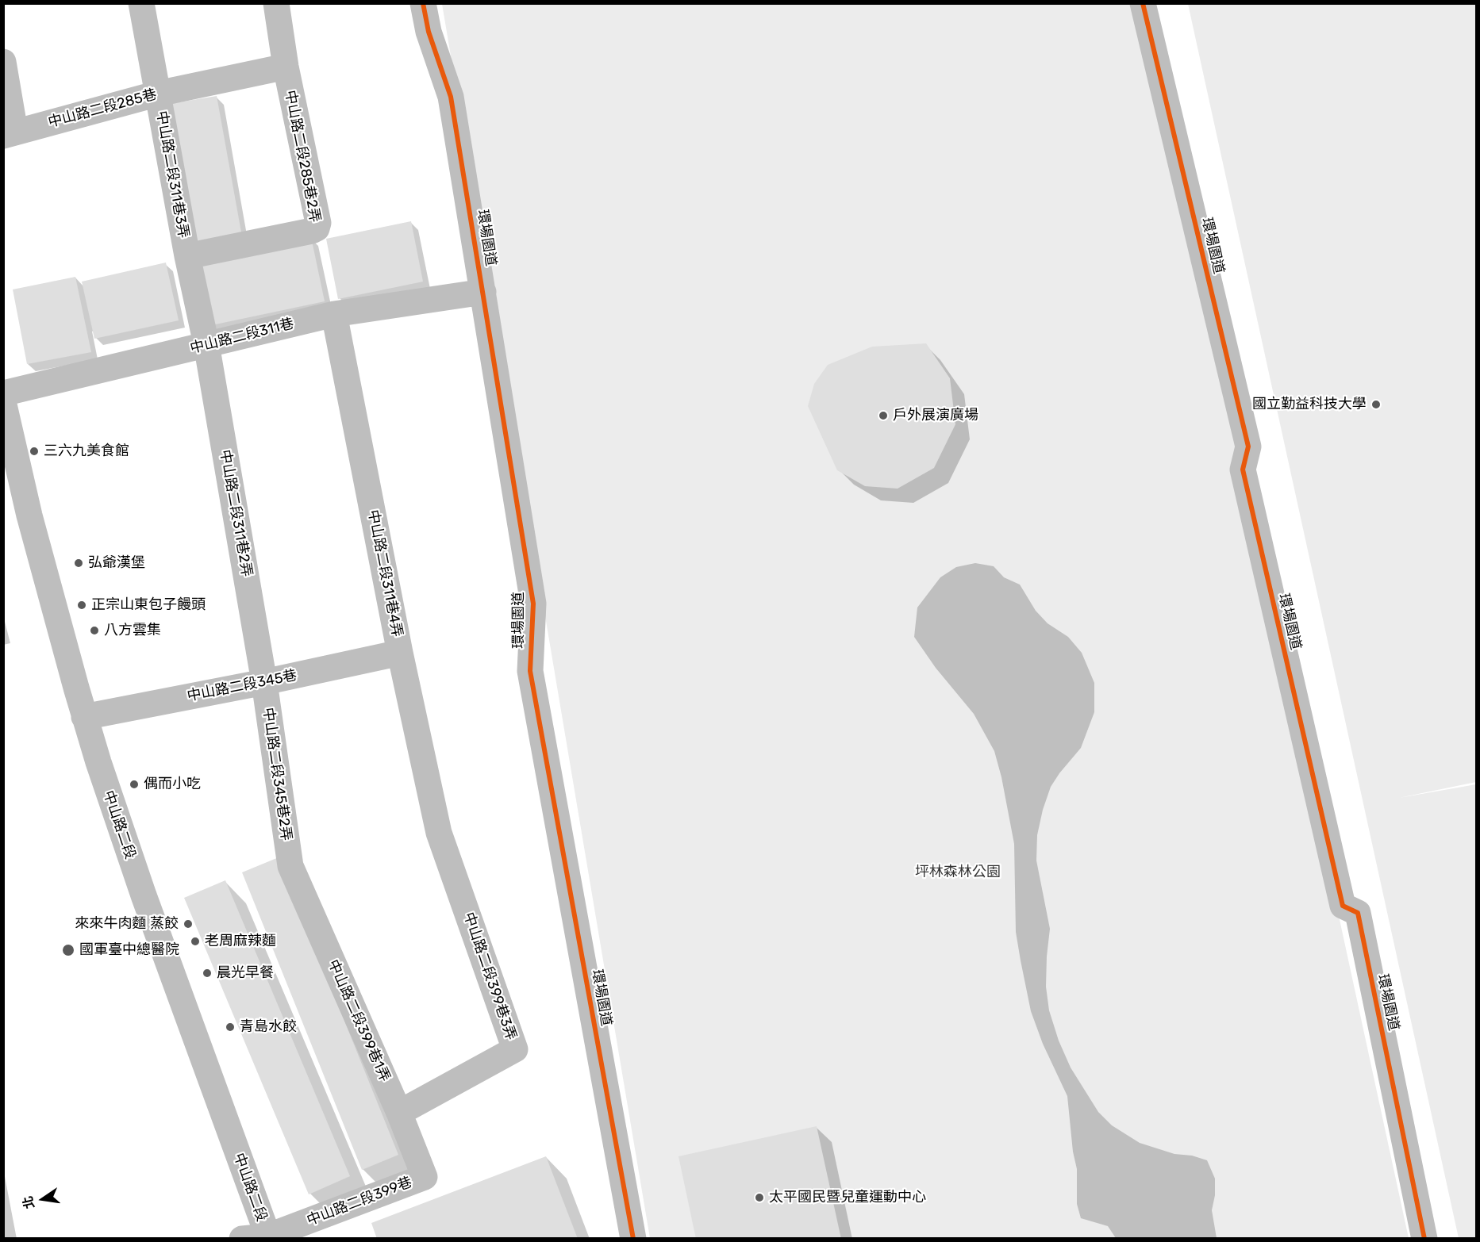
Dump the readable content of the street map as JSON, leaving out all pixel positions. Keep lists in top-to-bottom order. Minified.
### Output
{"streets":{"street":["中山路二段285巷","中山路二段285巷2弄","中山路二段311巷3弄","環場園道","中山路二段311巷","中山路二段311巷2弄","中山路二段311巷4弄","中山路二段345巷","中山路二段345巷2弄","中山路二段","中山路二段399巷3弄","中山路二段399巷1弄","中山路二段399巷"]},"crossings":[["中山路二段285巷","中山路二段285巷2弄"],["中山路二段285巷","中山路二段311巷3弄"],["中山路二段285巷2弄","中山路二段311巷3弄"],["中山路二段311巷3弄","中山路二段311巷"],["中山路二段311巷3弄","中山路二段311巷2弄"],["環場園道","中山路二段311巷"],["中山路二段311巷","中山路二段311巷2弄"],["中山路二段311巷","中山路二段311巷4弄"],["中山路二段311巷2弄","中山路二段345巷"],["中山路二段311巷2弄","中山路二段345巷2弄"],["中山路二段311巷4弄","中山路二段345巷"],["中山路二段311巷4弄","中山路二段399巷3弄"],["中山路二段345巷","中山路二段345巷2弄"],["中山路二段345巷","中山路二段"],["中山路二段345巷2弄","中山路二段399巷1弄"],["中山路二段","中山路二段399巷"],["中山路二段399巷3弄","中山路二段399巷1弄"],["中山路二段399巷1弄","中山路二段399巷"]],"parks":["坪林森林公園"],"places":["國立勤益科技大學","戶外展演廣場","三六九美食館","弘爺漢堡","正宗山東包子饅頭","八方雲集","偶而小吃","來來牛肉麵 蒸餃","老周麻辣麵","國軍臺中總醫院","晨光早餐","青島水餃","太平國民暨兒童運動中心"],"north":"left"}
